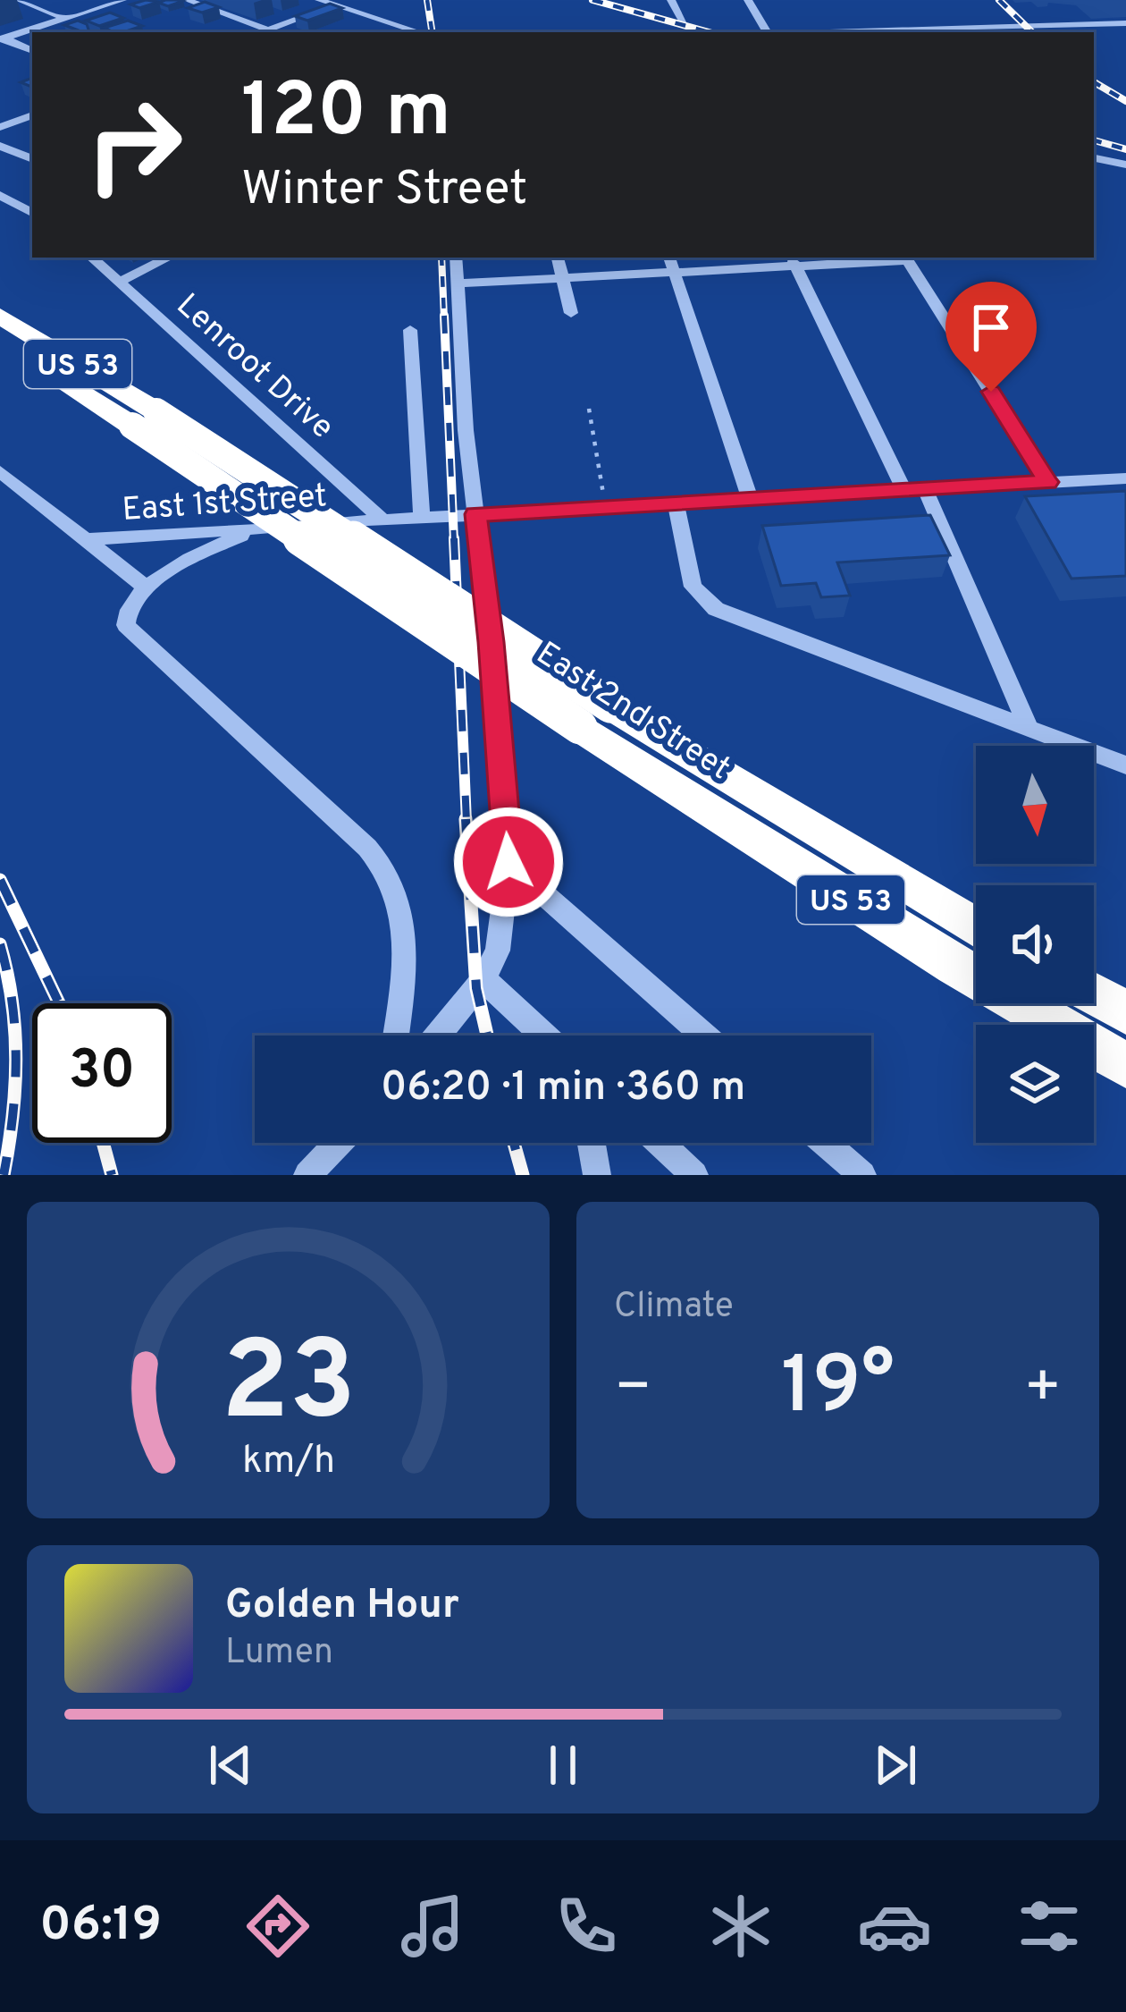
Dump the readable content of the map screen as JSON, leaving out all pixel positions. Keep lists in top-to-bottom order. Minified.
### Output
{"streets":{"highway":["US 53","East 2nd Street"],"street":["Lenroot Drive","East 1st Street"]},"crossings":[["Lenroot Drive","East 1st Street"]],"north":"bottom","page":{"turn":["120 m","Winter Street"],"limit":"30","trip":"06:20 · 1 min · 360 m","tile":"Climate","heat":["−","19°","+"],"song":["Golden Hour","Lumen"],"tabs":"06:19","gauge":["23","km/h"]}}
